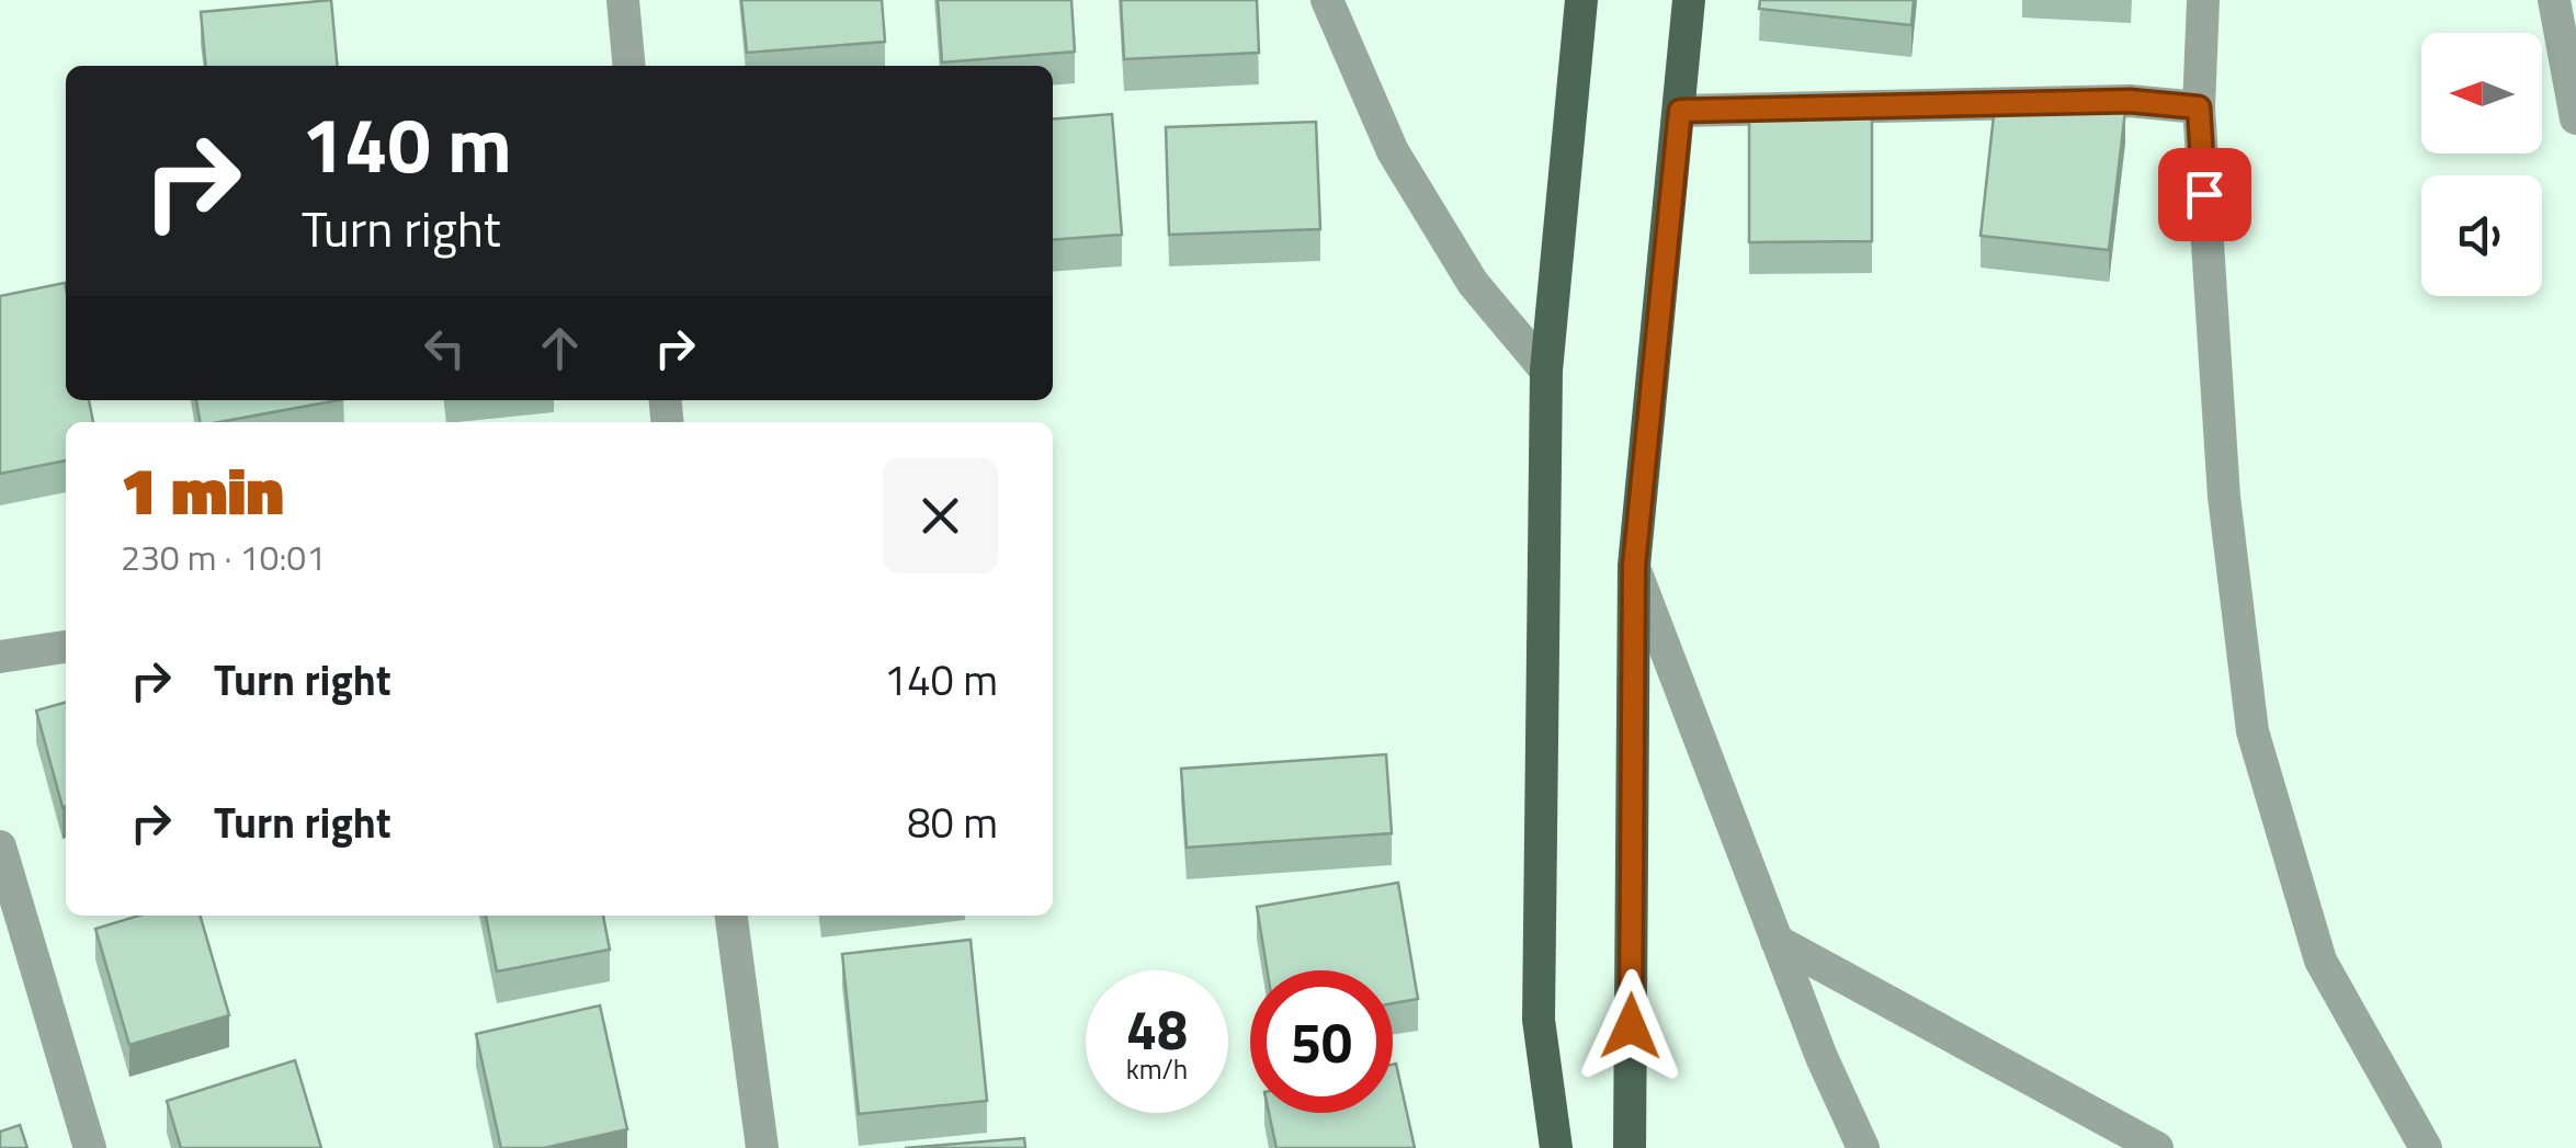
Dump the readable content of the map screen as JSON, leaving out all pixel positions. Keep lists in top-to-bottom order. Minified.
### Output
{"north":"left","page":{"turn":["140 m","Turn right"],"heading":["1 min","230 m · 10:01"],"list":[{"name":"Turn right","value":"140 m"},{"name":"Turn right","value":"80 m"}],"speed":"48 km/h","limit":"50"}}
